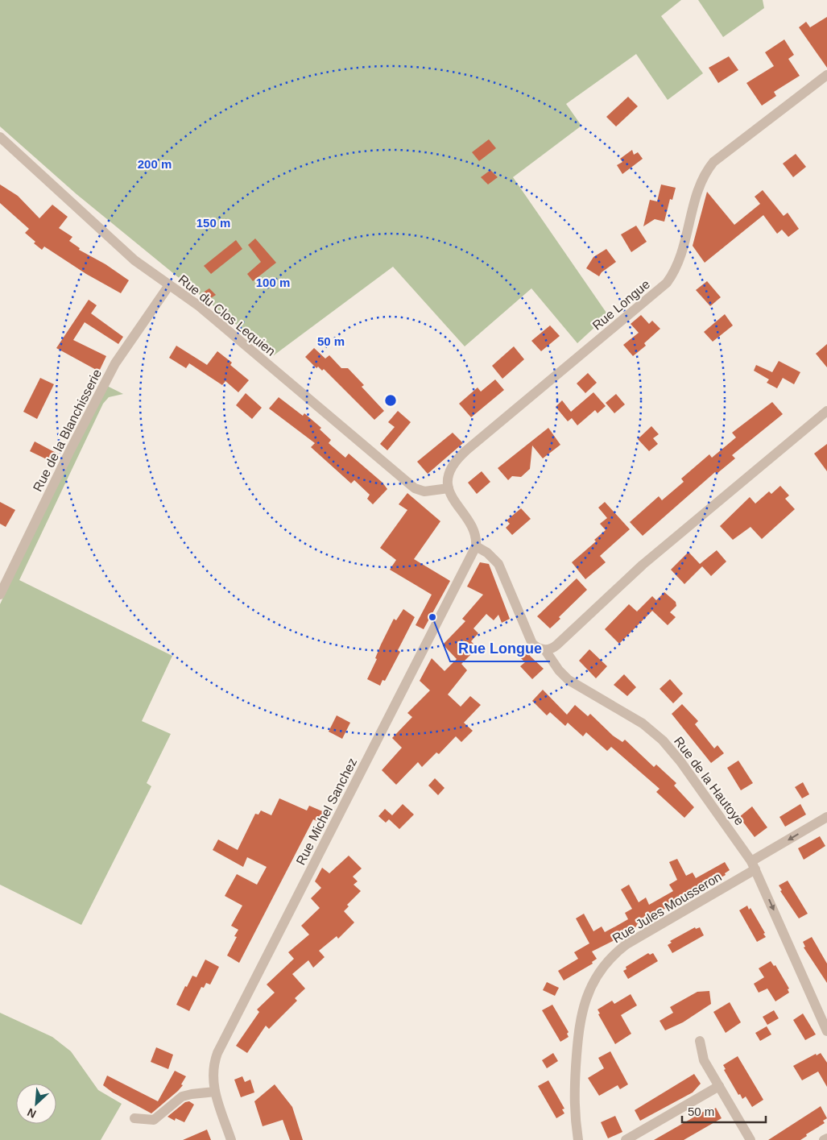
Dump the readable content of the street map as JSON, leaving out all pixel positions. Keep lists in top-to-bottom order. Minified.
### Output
{"streets":{"street":["Rue Longue","Rue du Clos Lequien","Rue de la Blanchisserie","Rue de la Hautoye","Rue Michel Sanchez","Rue Jules Mousseron"]},"crossings":[["Rue Longue","Rue du Clos Lequien"],["Rue du Clos Lequien","Rue de la Blanchisserie"],["Rue de la Hautoye","Rue Michel Sanchez"],["Rue de la Hautoye","Rue Jules Mousseron"]],"places":["Rue Longue"],"scale_bar":"50 m","north":"bottom left","rings":["200 m","150 m","100 m","50 m"]}
